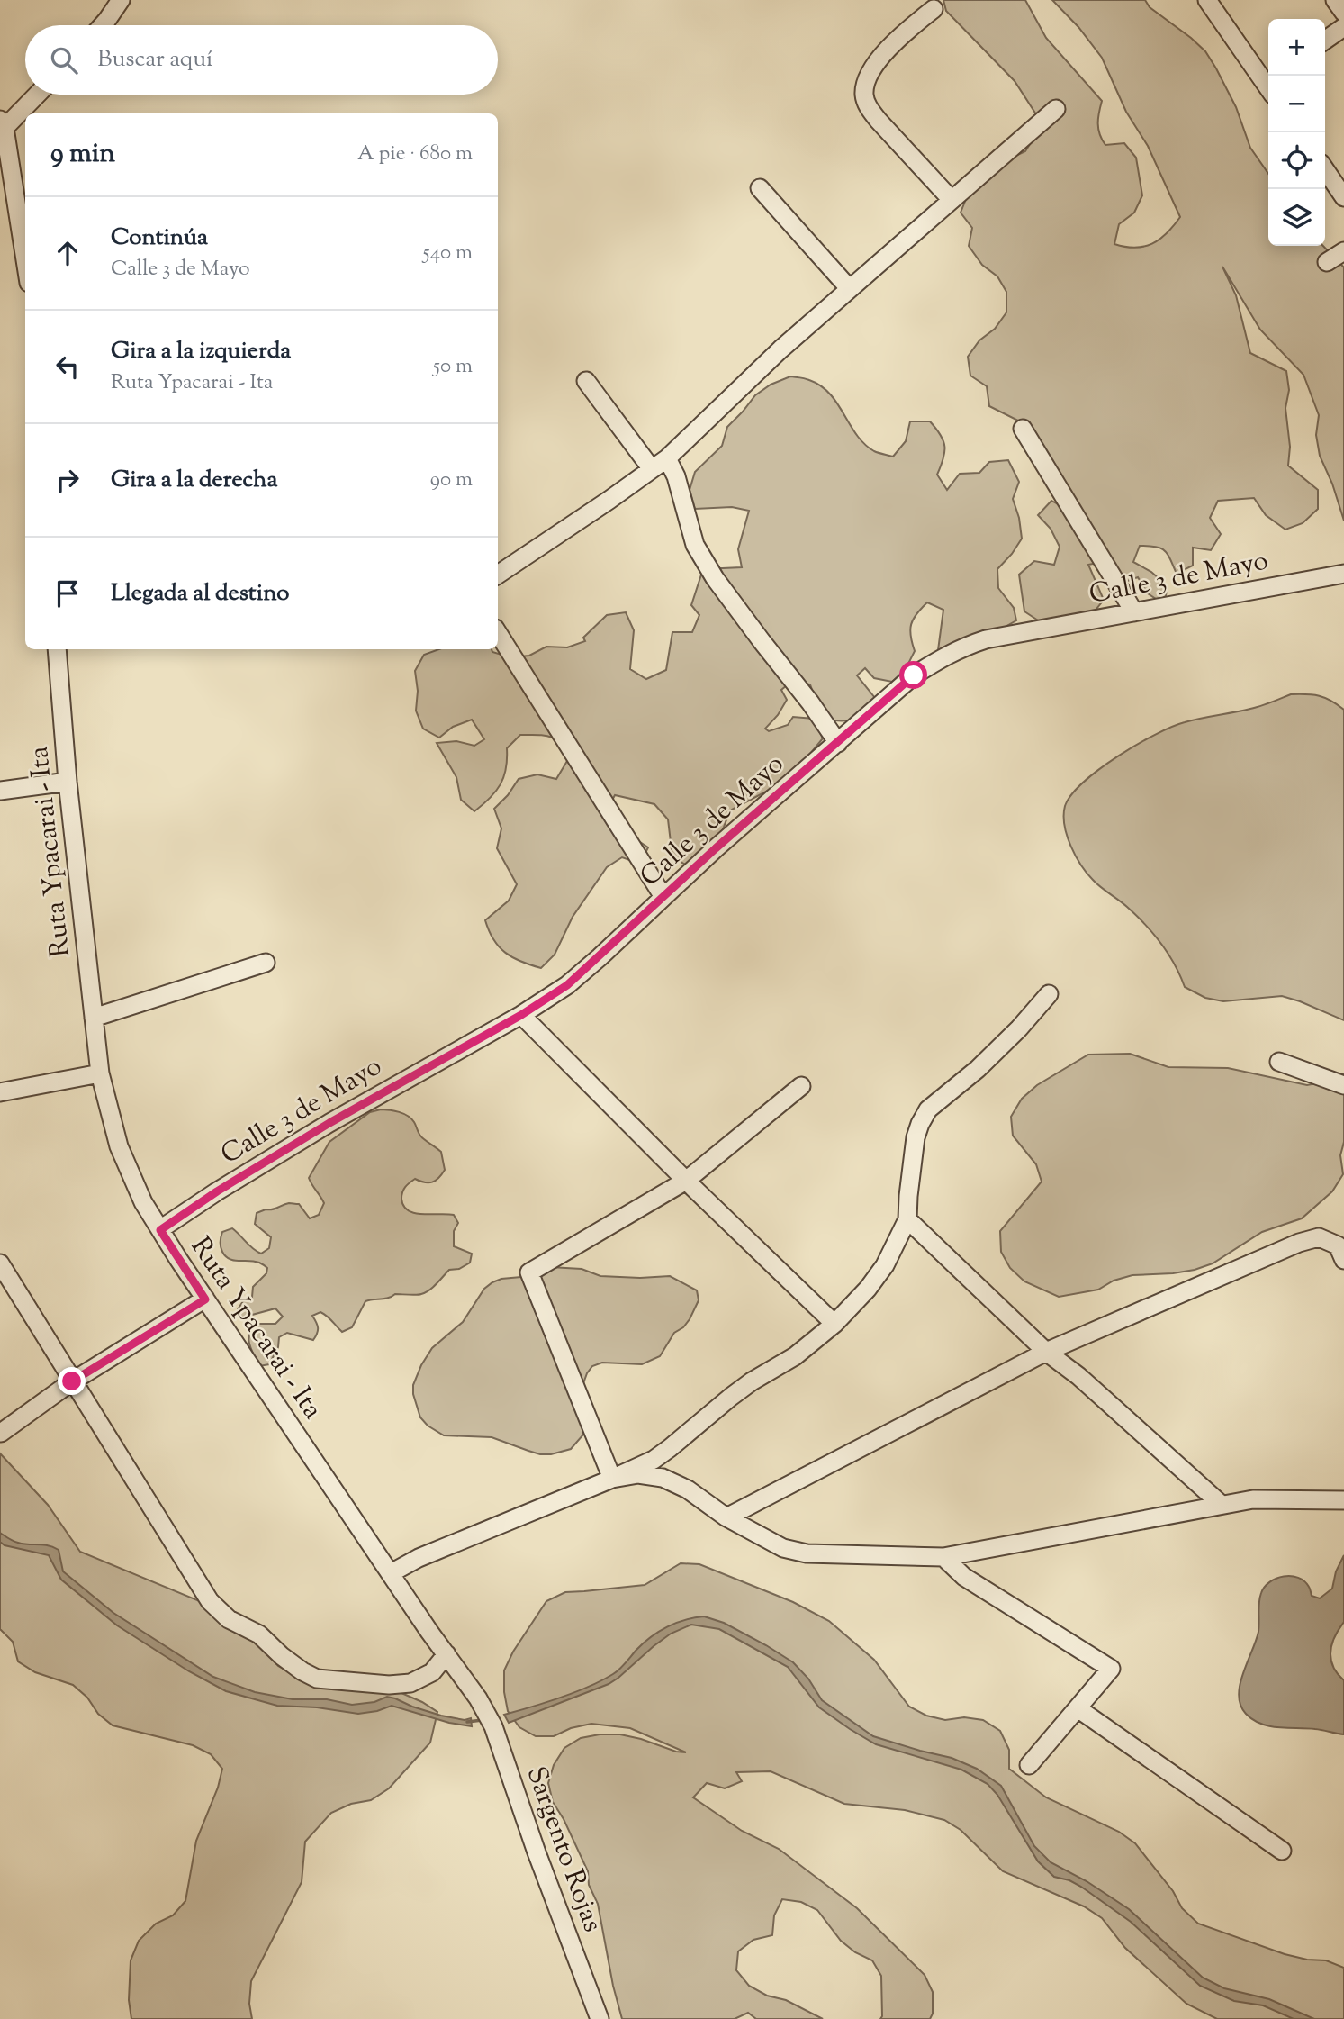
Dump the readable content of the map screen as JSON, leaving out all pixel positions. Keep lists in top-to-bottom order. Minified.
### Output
{"streets":{"street":["Calle 3 de Mayo","Ruta Ypacarai - Ita","Sargento Rojas"]},"crossings":[["Calle 3 de Mayo","Ruta Ypacarai - Ita"],["Ruta Ypacarai - Ita","Sargento Rojas"]],"page":{"map_buttons":["+","−"],"search":"Buscar aquí","heading":["9 min","A pie · 680 m"],"list":[["Continúa","Calle 3 de Mayo","540 m"],["Gira a la izquierda","Ruta Ypacarai - Ita","50 m"],["Gira a la derecha","90 m"],"Llegada al destino"]}}
